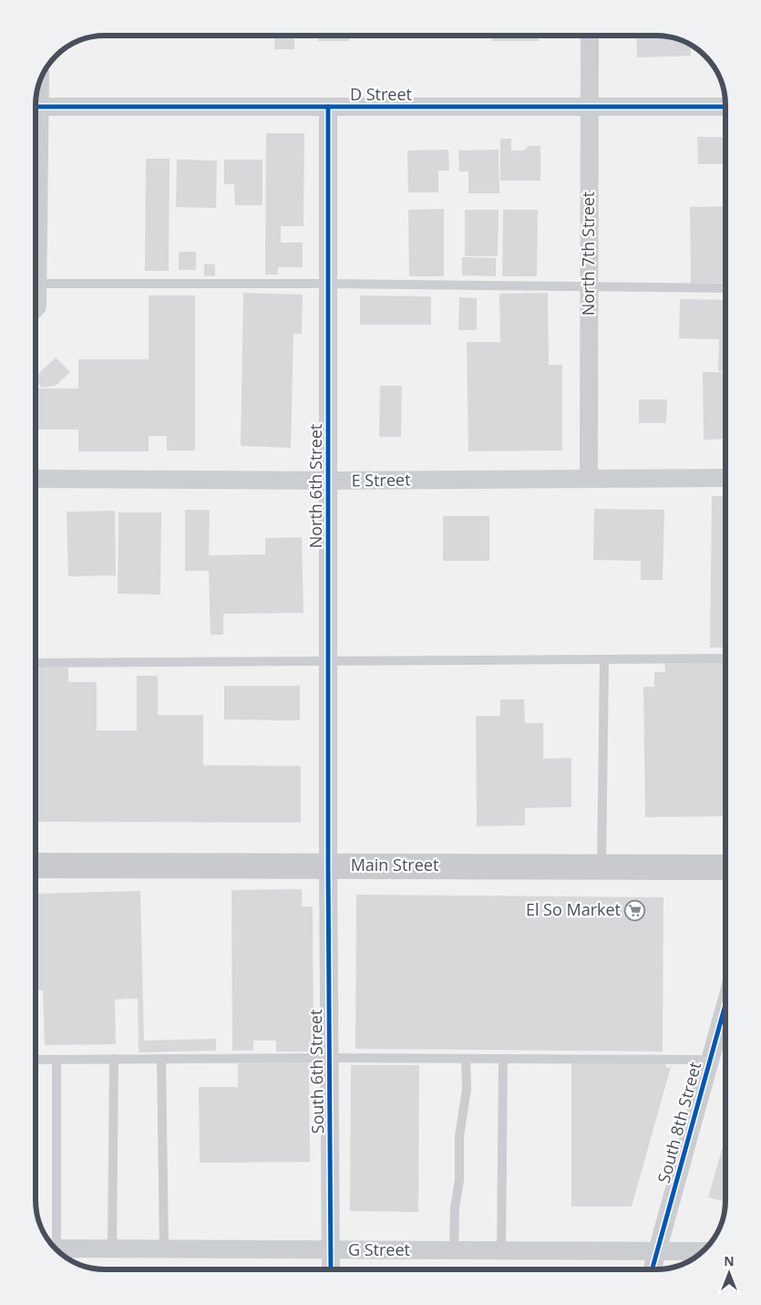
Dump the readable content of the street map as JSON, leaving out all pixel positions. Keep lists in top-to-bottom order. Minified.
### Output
{"streets":{"main road":["Main Street"],"street":["D Street","North 7th Street","E Street","North 6th Street","South 6th Street","South 8th Street","G Street"]},"crossings":[["D Street","North 7th Street"],["D Street","North 6th Street"],["North 7th Street","E Street"],["E Street","North 6th Street"],["North 6th Street","Main Street"],["North 6th Street","South 6th Street"],["Main Street","South 6th Street"],["South 6th Street","G Street"],["South 8th Street","G Street"]],"places":{"supermarket":["El So Market"]},"north":"top"}
